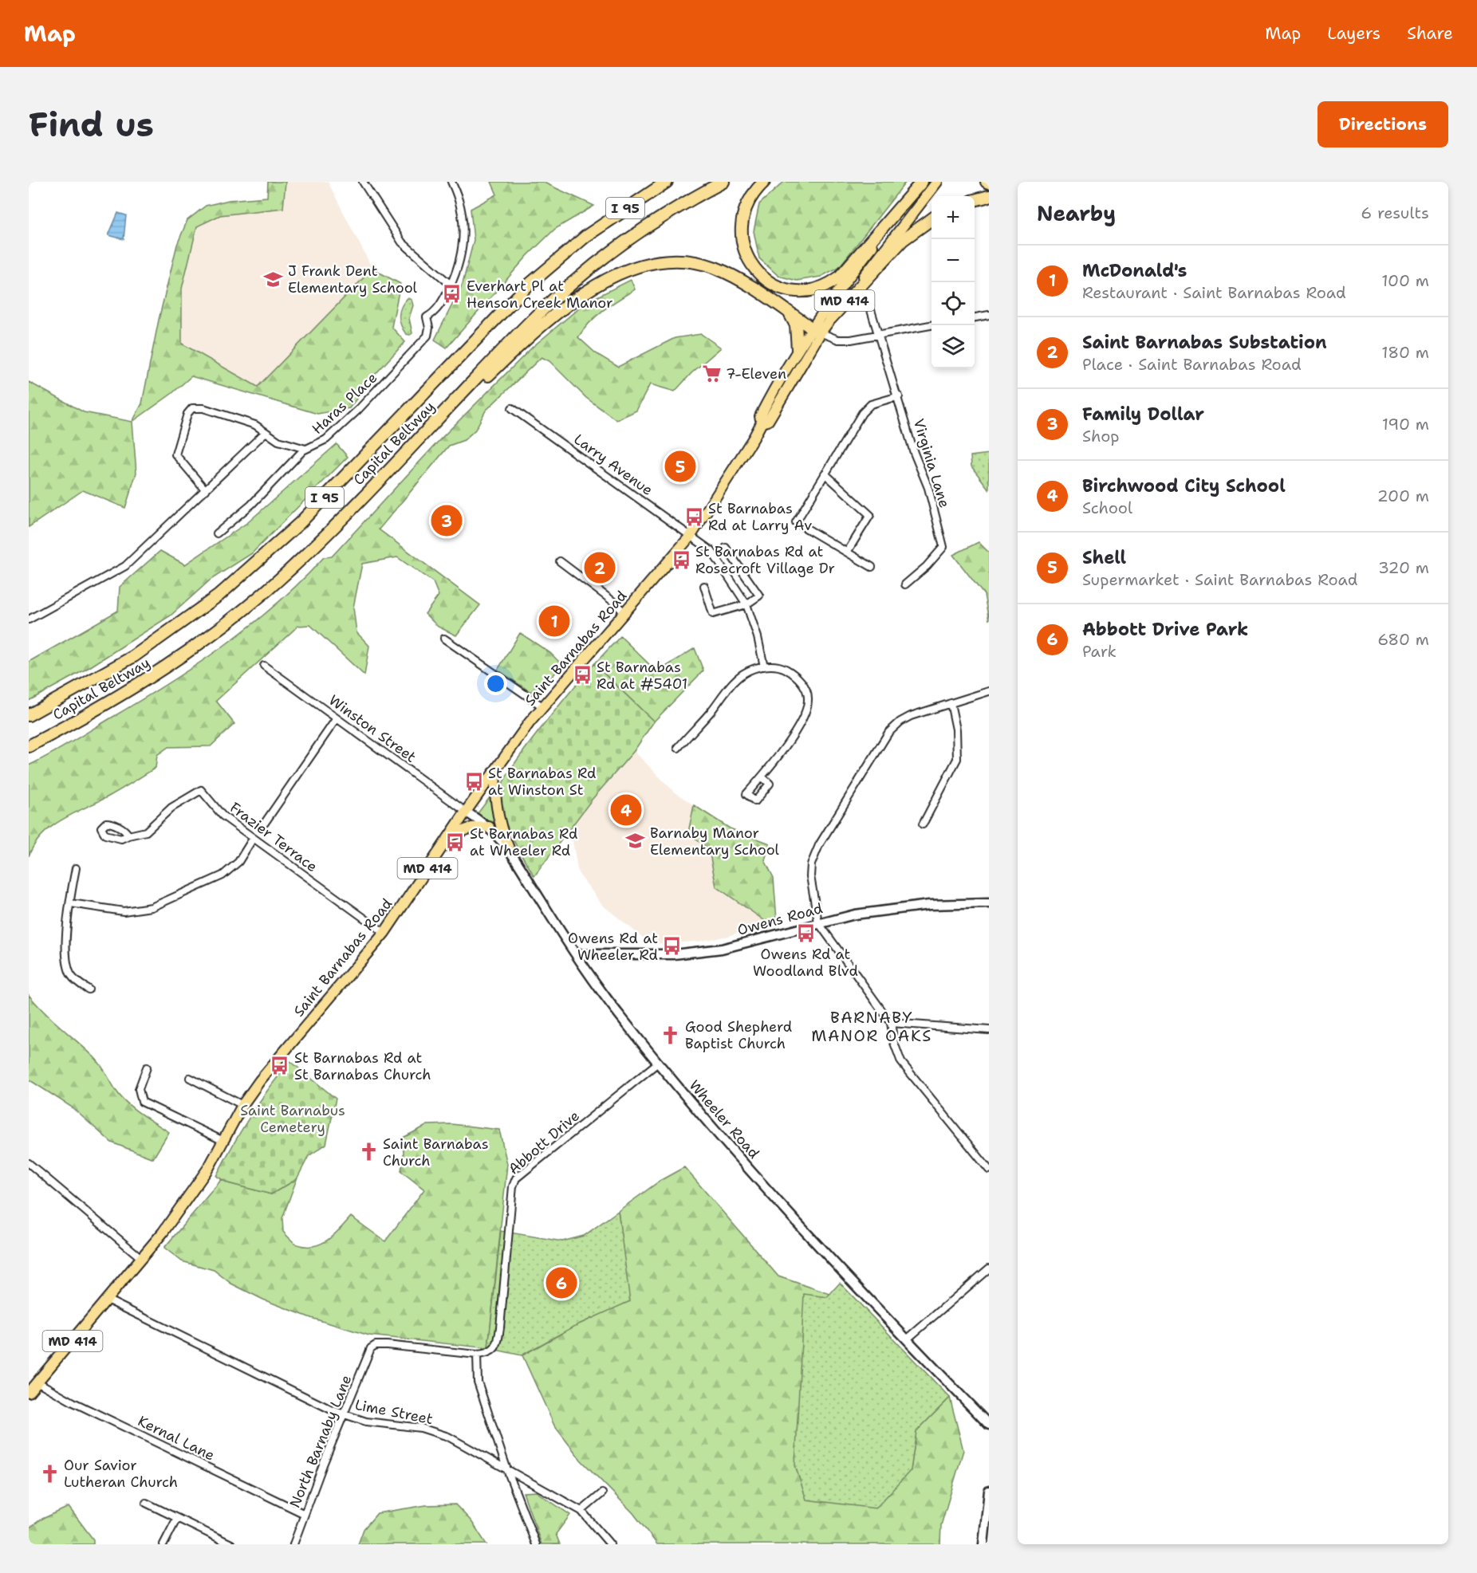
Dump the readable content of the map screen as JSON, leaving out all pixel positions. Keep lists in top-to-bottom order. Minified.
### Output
{"streets":{"highway":["I 95","Capital Beltway"],"main road":["MD 414","Saint Barnabas Road","Owens Road","Wheeler Road"],"street":["Haras Place","Virginia Lane","Larry Avenue","Winston Street","Frazier Terrace","Abbott Drive","Lime Street","Kernal Lane","North Barnaby Lane"]},"crossings":[["Larry Avenue","Saint Barnabas Road"],["Saint Barnabas Road","Winston Street"],["Saint Barnabas Road","Frazier Terrace"],["Saint Barnabas Road","Wheeler Road"],["Saint Barnabas Road","Lime Street"],["Saint Barnabas Road","Kernal Lane"],["Winston Street","Wheeler Road"],["Owens Road","Wheeler Road"],["Wheeler Road","Abbott Drive"],["Abbott Drive","North Barnaby Lane"],["Lime Street","North Barnaby Lane"],["Kernal Lane","North Barnaby Lane"]],"districts":["BARNABY MANOR OAKS"],"parks":["Saint Barnabus Cemetery"],"places":{"school or university":["J Frank Dent Elementary School","Barnaby Manor Elementary School"],"bus stop":["Everhart Pl at Henson Creek Manor","St Barnabas Rd at Larry Av","St Barnabas Rd at Rosecroft Village Dr","St Barnabas Rd at #5401","St Barnabas Rd at Winston St","St Barnabas Rd at Wheeler Rd","Owens Rd at Woodland Blvd","Owens Rd at Wheeler Rd","St Barnabas Rd at St Barnabas Church"],"supermarket":["7-Eleven"],"church":["Good Shepherd Baptist Church","Saint Barnabas Church","Our Savior Lutheran Church"]},"page":{"header":"Map","nav":["Map","Layers","Share"],"buttons":"Directions","title":"Find us","heading":["Nearby","6 results"],"map_buttons":["+","−"],"list":[{"mark":"1","name":"McDonald's","note":"Restaurant · Saint Barnabas Road","value":"100 m"},{"mark":"2","name":"Saint Barnabas Substation","note":"Place · Saint Barnabas Road","value":"180 m"},{"mark":"3","name":"Family Dollar","note":"Shop","value":"190 m"},{"mark":"4","name":"Birchwood City School","note":"School","value":"200 m"},{"mark":"5","name":"Shell","note":"Supermarket · Saint Barnabas Road","value":"320 m"},{"mark":"6","name":"Abbott Drive Park","note":"Park","value":"680 m"}],"pins":["5","3","2","1","4","6"]}}
